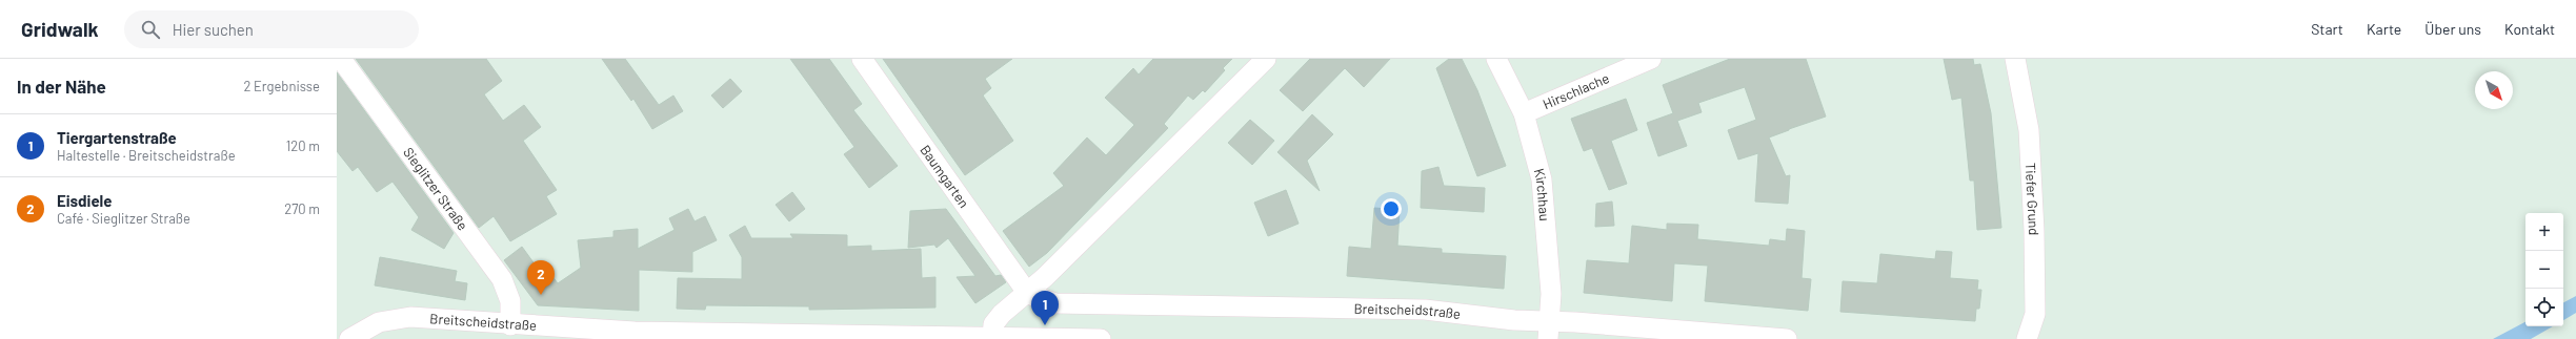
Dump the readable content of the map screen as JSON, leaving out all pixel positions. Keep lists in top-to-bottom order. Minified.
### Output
{"streets":{"street":["Hirschlache","Baumgarten","Sieglitzer Straße","Kirchhau","Tiefer Grund","Breitscheidstraße"]},"crossings":[["Hirschlache","Kirchhau"],["Baumgarten","Breitscheidstraße"],["Sieglitzer Straße","Breitscheidstraße"],["Kirchhau","Breitscheidstraße"]],"north":"bottom right","page":{"header":"Gridwalk","search":"Hier suchen","nav":["Start","Karte","Über uns","Kontakt"],"heading":["In der Nähe","2 Ergebnisse"],"list":[{"mark":"1","name":"Tiergartenstraße","note":"Haltestelle · Breitscheidstraße","value":"120 m"},{"mark":"2","name":"Eisdiele","note":"Café · Sieglitzer Straße","value":"270 m"}],"map_buttons":["+","−"],"pins":["2","1"]}}
